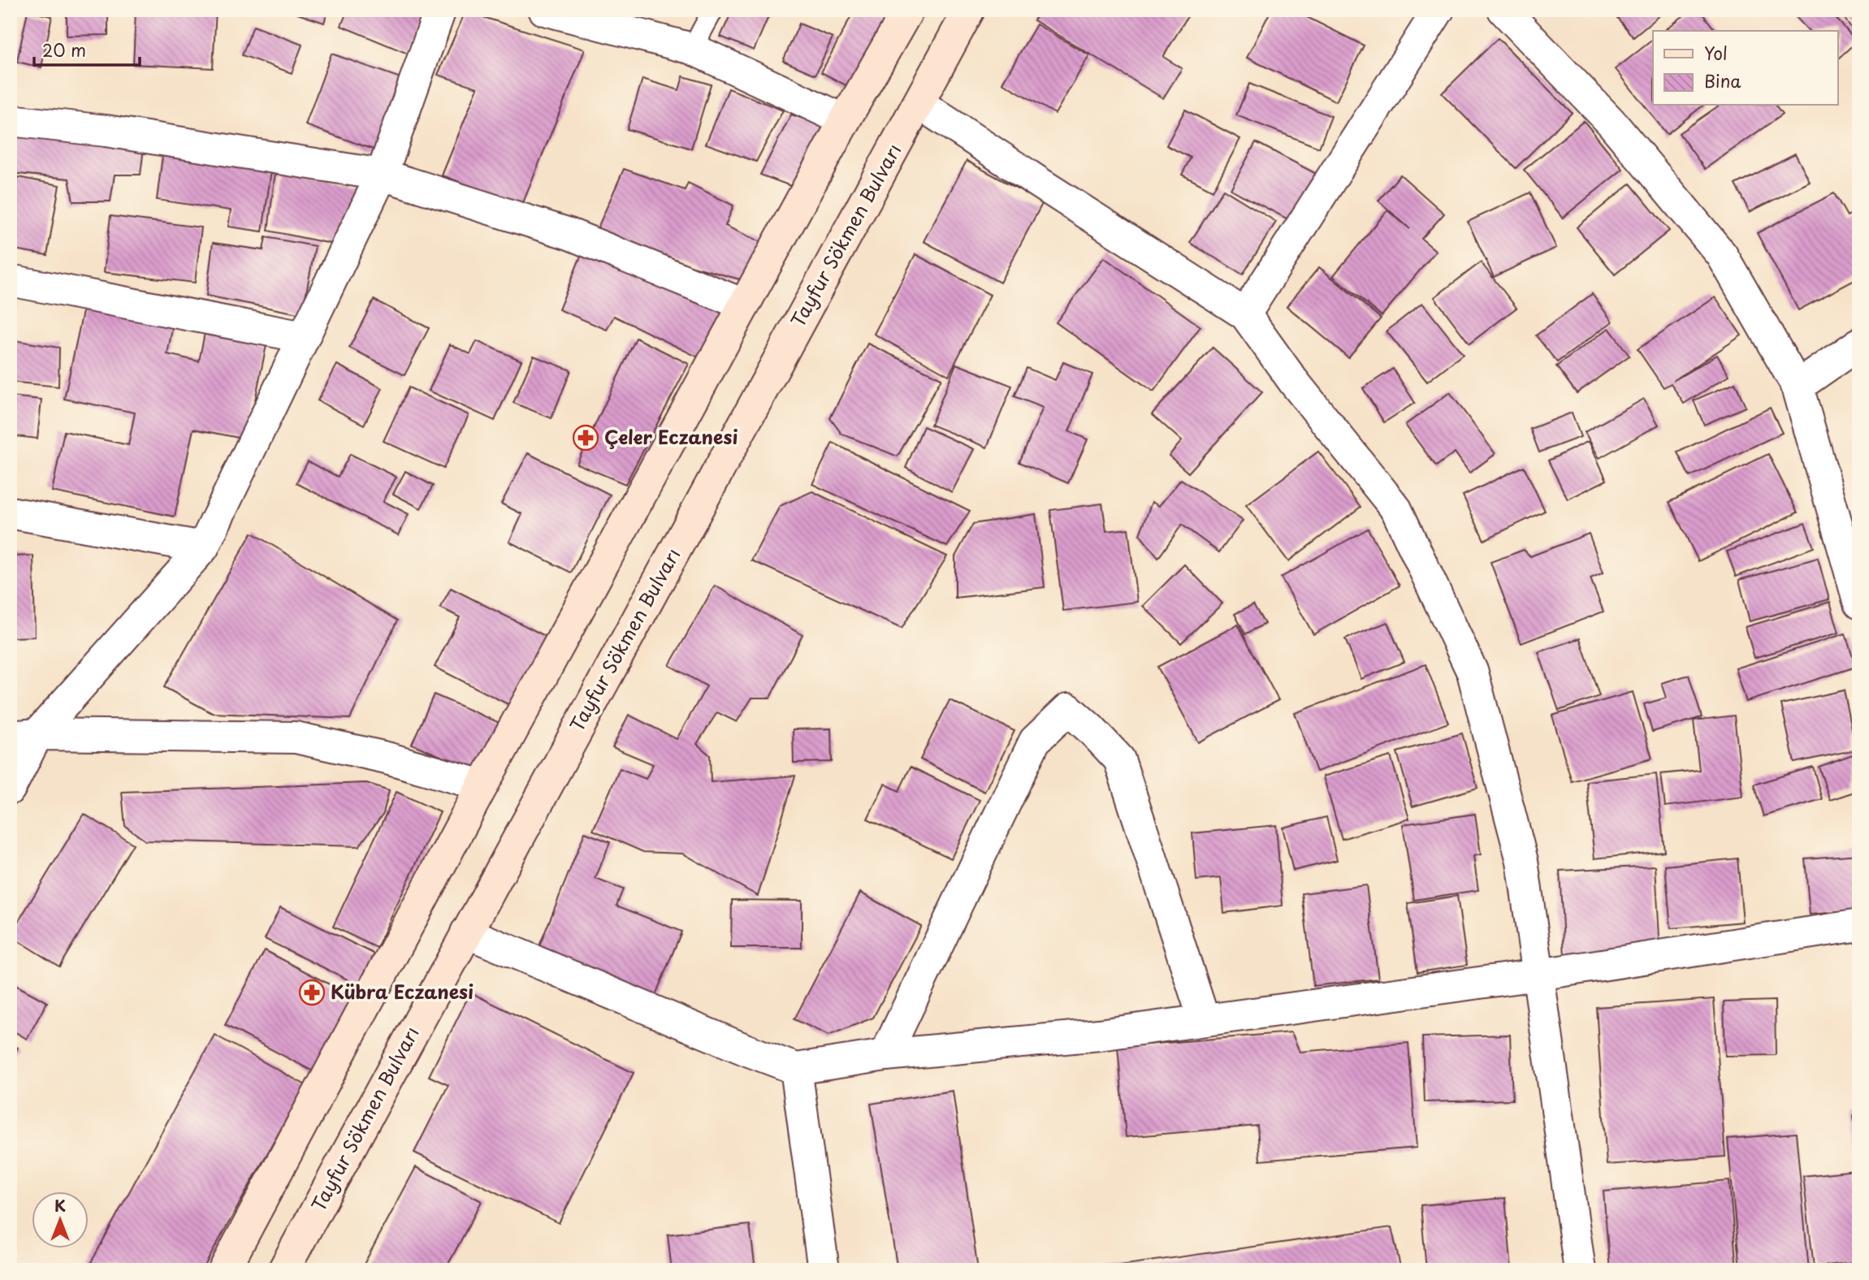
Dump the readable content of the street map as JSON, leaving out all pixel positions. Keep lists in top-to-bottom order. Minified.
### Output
{"streets":{"main road":["Tayfur Sökmen Bulvarı"]},"places":{"pharmacy":["Çeler Eczanesi","Kübra Eczanesi"]},"legend":["Yol","Bina"],"scale_bar":"20 m","north":"top"}
